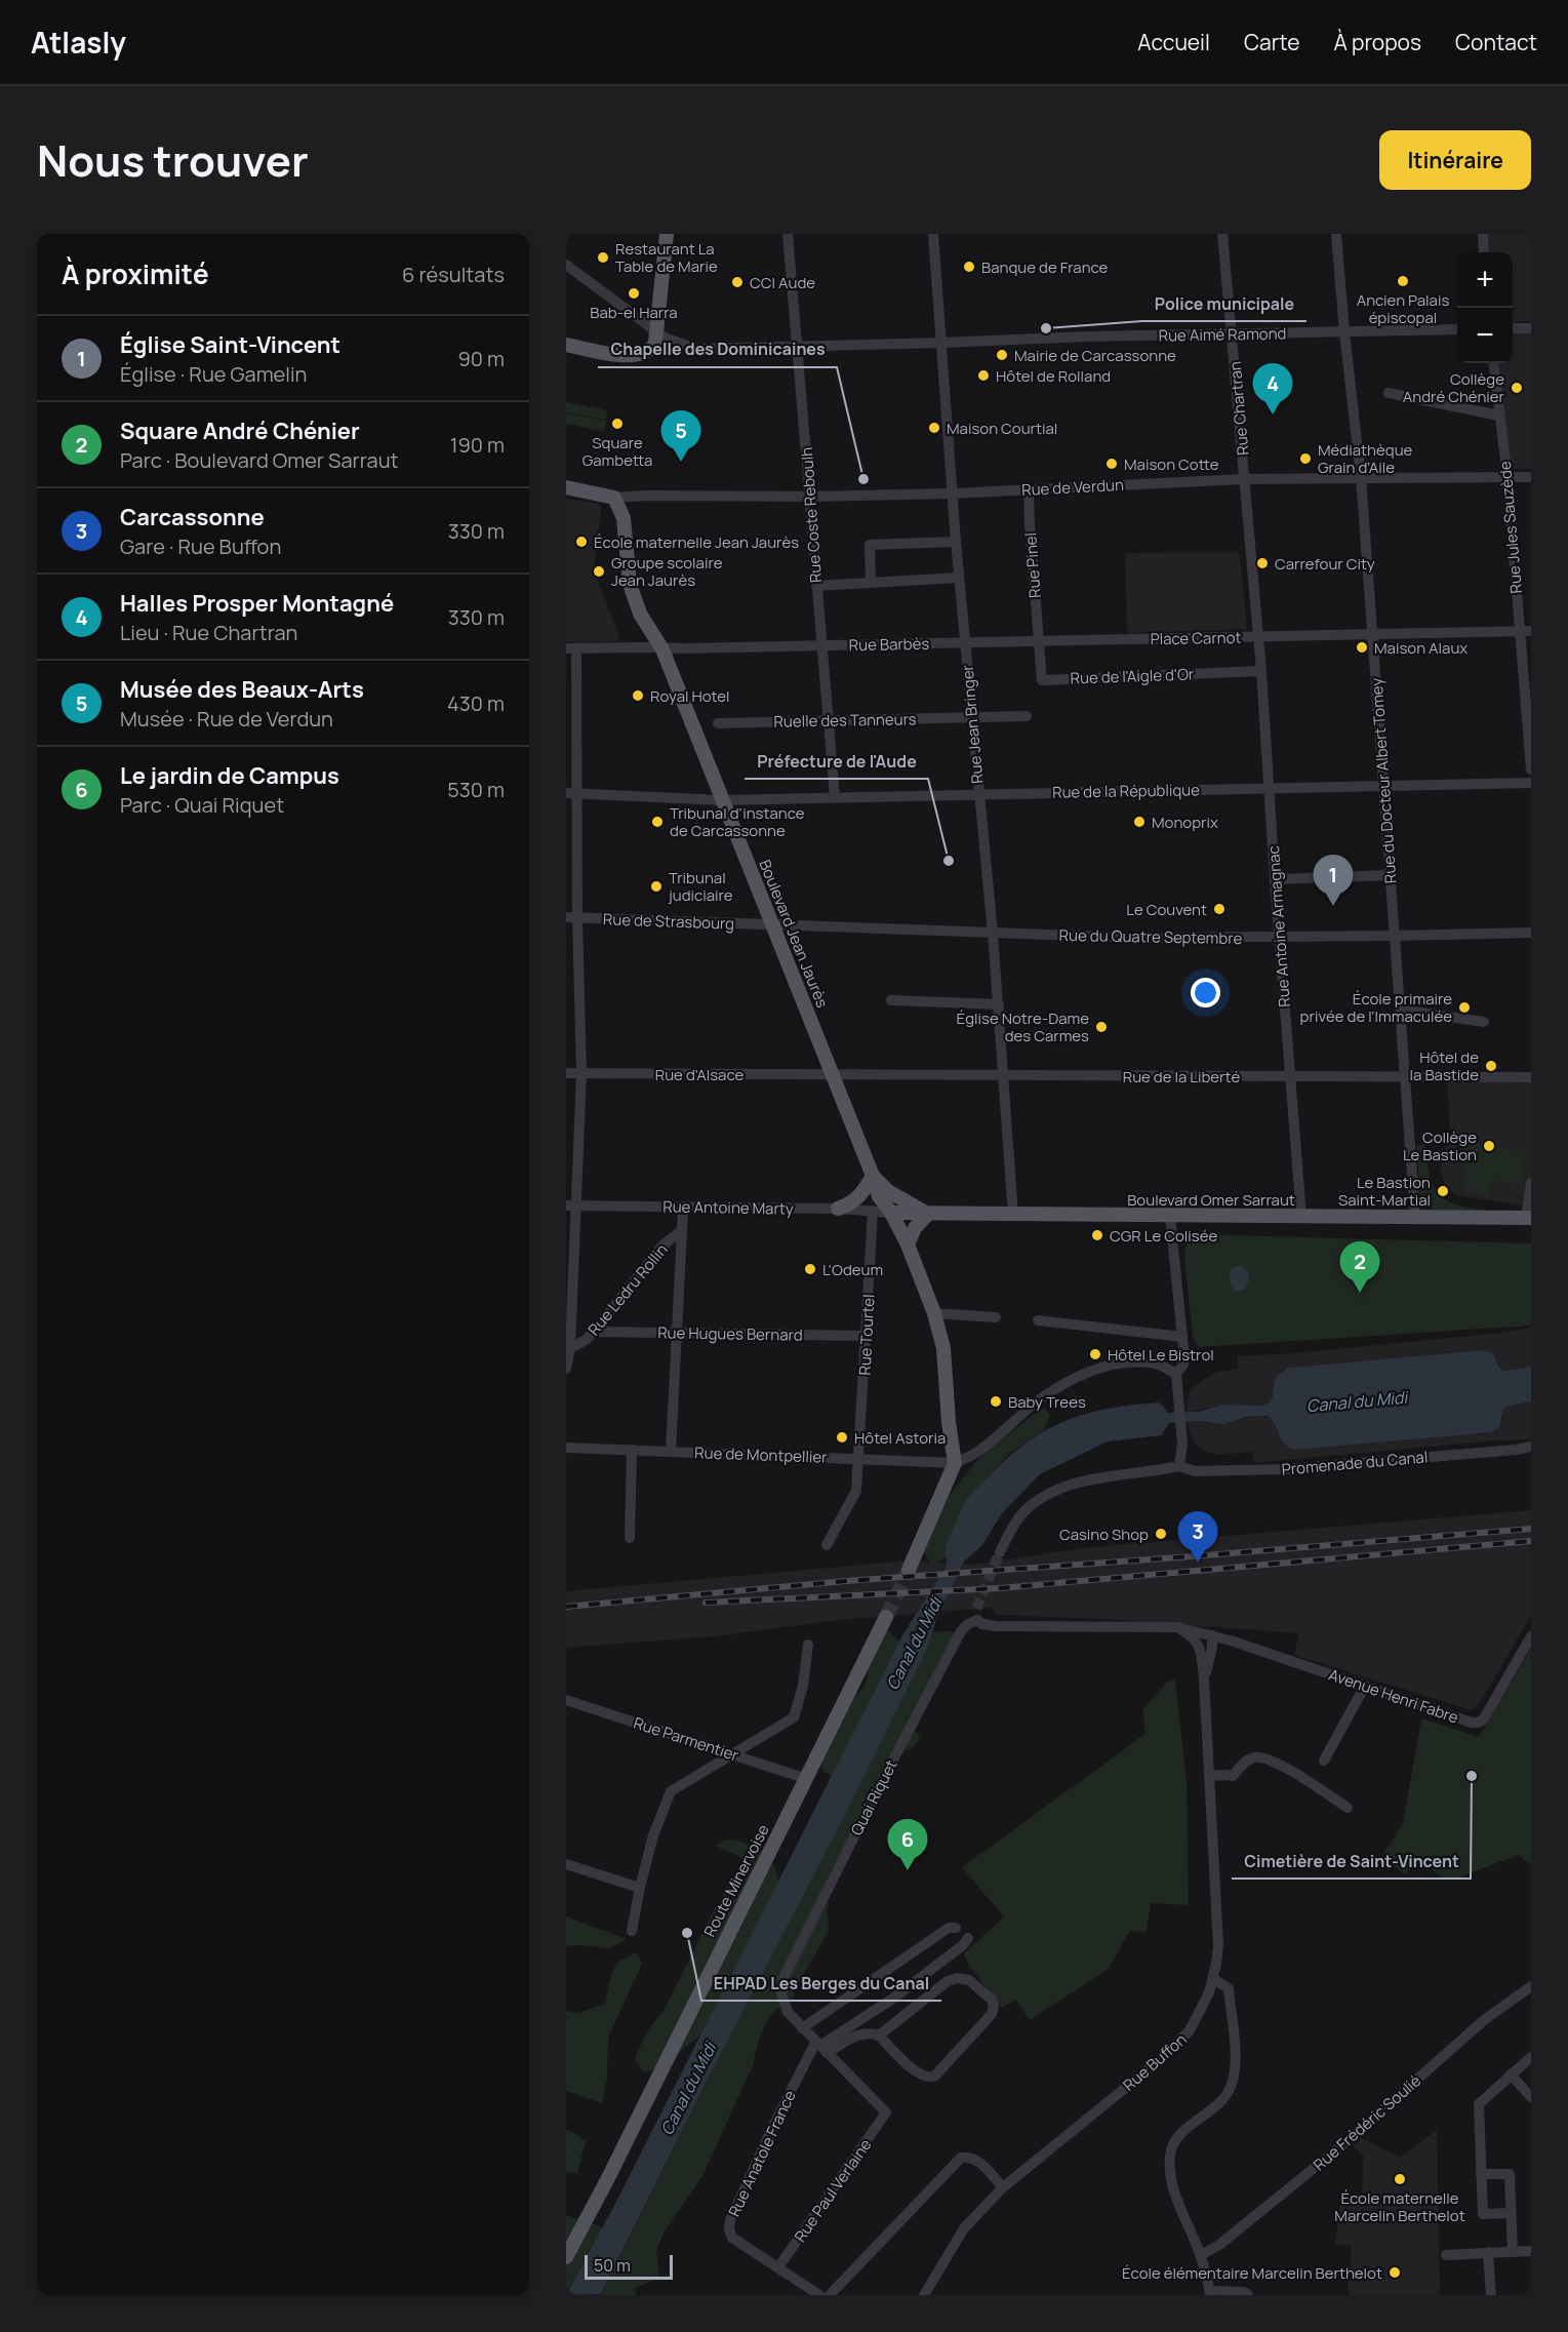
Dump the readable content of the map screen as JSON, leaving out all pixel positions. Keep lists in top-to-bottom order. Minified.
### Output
{"streets":{"main road":["Boulevard Jean Jaurès","Boulevard Omer Sarraut","Route Minervoise"],"street":["Rue Aimé Ramond","Rue Chartran","Rue de Verdun","Rue Coste Reboulh","Rue Jules Sauzède","Rue Pinel","Place Carnot","Rue Barbès","Rue de l'Aigle d'Or","Ruelle des Tanneurs","Rue Jean Bringer","Rue du Docteur Albert Tomey","Rue de la République","Rue de Strasbourg","Rue Antoine Armagnac","Rue du Quatre Septembre","Rue d'Alsace","Rue de la Liberté","Rue Antoine Marty","Rue Ledru Rollin","Rue Hugues Bernard","Rue Tourtel","Rue de Montpellier","Promenade du Canal","Avenue Henri Fabre","Rue Parmentier","Quai Riquet","Rue Buffon","Rue Frédéric Soulié","Rue Anatole France","Rue Paul Verlaine"]},"crossings":[["Rue Aimé Ramond","Rue Chartran"],["Rue Aimé Ramond","Rue Coste Reboulh"],["Rue Aimé Ramond","Rue Jean Bringer"],["Rue Aimé Ramond","Rue du Docteur Albert Tomey"],["Rue Chartran","Rue de Verdun"],["Rue Chartran","Place Carnot"],["Rue de Verdun","Rue Coste Reboulh"],["Rue de Verdun","Rue Jules Sauzède"],["Rue de Verdun","Rue Pinel"],["Rue de Verdun","Rue Jean Bringer"],["Rue de Verdun","Rue du Docteur Albert Tomey"],["Rue de Verdun","Boulevard Jean Jaurès"],["Rue Coste Reboulh","Rue Barbès"],["Rue Coste Reboulh","Ruelle des Tanneurs"],["Rue Coste Reboulh","Rue de la République"],["Rue Pinel","Rue Barbès"],["Rue Pinel","Rue de l'Aigle d'Or"],["Place Carnot","Rue Barbès"],["Place Carnot","Rue Antoine Armagnac"],["Rue Barbès","Rue de l'Aigle d'Or"],["Rue Barbès","Rue Jean Bringer"],["Rue Barbès","Boulevard Jean Jaurès"],["Rue de l'Aigle d'Or","Rue Antoine Armagnac"],["Ruelle des Tanneurs","Rue Jean Bringer"],["Rue Jean Bringer","Rue de la République"],["Rue Jean Bringer","Rue du Quatre Septembre"],["Rue Jean Bringer","Rue de la Liberté"],["Rue Jean Bringer","Boulevard Omer Sarraut"],["Rue du Docteur Albert Tomey","Rue de la République"],["Rue du Docteur Albert Tomey","Rue du Quatre Septembre"],["Rue du Docteur Albert Tomey","Rue de la Liberté"],["Rue du Docteur Albert Tomey","Boulevard Omer Sarraut"],["Rue de la République","Rue Antoine Armagnac"],["Rue de la République","Boulevard Jean Jaurès"],["Rue de Strasbourg","Boulevard Jean Jaurès"],["Rue de Strasbourg","Rue du Quatre Septembre"],["Rue Antoine Armagnac","Rue du Quatre Septembre"],["Rue Antoine Armagnac","Rue de la Liberté"],["Rue Antoine Armagnac","Boulevard Omer Sarraut"],["Boulevard Jean Jaurès","Rue du Quatre Septembre"],["Boulevard Jean Jaurès","Rue d'Alsace"],["Boulevard Jean Jaurès","Rue de la Liberté"],["Boulevard Jean Jaurès","Boulevard Omer Sarraut"],["Boulevard Jean Jaurès","Rue Antoine Marty"],["Rue d'Alsace","Rue de la Liberté"],["Boulevard Omer Sarraut","Rue Antoine Marty"],["Rue Antoine Marty","Rue Tourtel"],["Rue Ledru Rollin","Rue Hugues Bernard"],["Rue Hugues Bernard","Rue Tourtel"],["Rue Tourtel","Rue de Montpellier"],["Avenue Henri Fabre","Rue Buffon"],["Rue Parmentier","Route Minervoise"],["Quai Riquet","Rue Buffon"],["Rue Anatole France","Rue Paul Verlaine"]],"water":["Canal du Midi"],"places":["Restaurant La Table de Marie","Banque de France","Ancien Palais épiscopal","CCI Aude","Bab-el Harra","Police municipale","Mairie de Carcassonne","Hôtel de Rolland","Collège André Chénier","Square Gambetta","Maison Courtial","Médiathèque Grain d'Aile","Maison Cotte","Chapelle des Dominicaines","École maternelle Jean Jaurès","Carrefour City","Groupe scolaire Jean Jaurès","Maison Alaux","Royal Hotel","Tribunal d'instance de Carcassonne","Monoprix","Préfecture de l'Aude","Tribunal judiciaire","Le Couvent","École primaire privée de l'Immaculée","Église Notre-Dame des Carmes","Hôtel de la Bastide","Collège Le Bastion","Le Bastion Saint-Martial","CGR Le Colisée","L'Odeum","Hôtel Le Bistrol","Baby Trees","Hôtel Astoria","Casino Shop","Cimetière de Saint-Vincent","EHPAD Les Berges du Canal","École maternelle Marcelin Berthelot","École élémentaire Marcelin Berthelot"],"scale_bar":"50 m","page":{"header":"Atlasly","nav":["Accueil","Carte","À propos","Contact"],"title":"Nous trouver","buttons":"Itinéraire","heading":["À proximité","6 résultats"],"map_buttons":["+","−"],"list":[{"mark":"1","name":"Église Saint-Vincent","note":"Église · Rue Gamelin","value":"90 m"},{"mark":"2","name":"Square André Chénier","note":"Parc · Boulevard Omer Sarraut","value":"190 m"},{"mark":"3","name":"Carcassonne","note":"Gare · Rue Buffon","value":"330 m"},{"mark":"4","name":"Halles Prosper Montagné","note":"Lieu · Rue Chartran","value":"330 m"},{"mark":"5","name":"Musée des Beaux-Arts","note":"Musée · Rue de Verdun","value":"430 m"},{"mark":"6","name":"Le jardin de Campus","note":"Parc · Quai Riquet","value":"530 m"}],"pins":["4","5","1","2","3","6"],"scale":"50 m"}}
